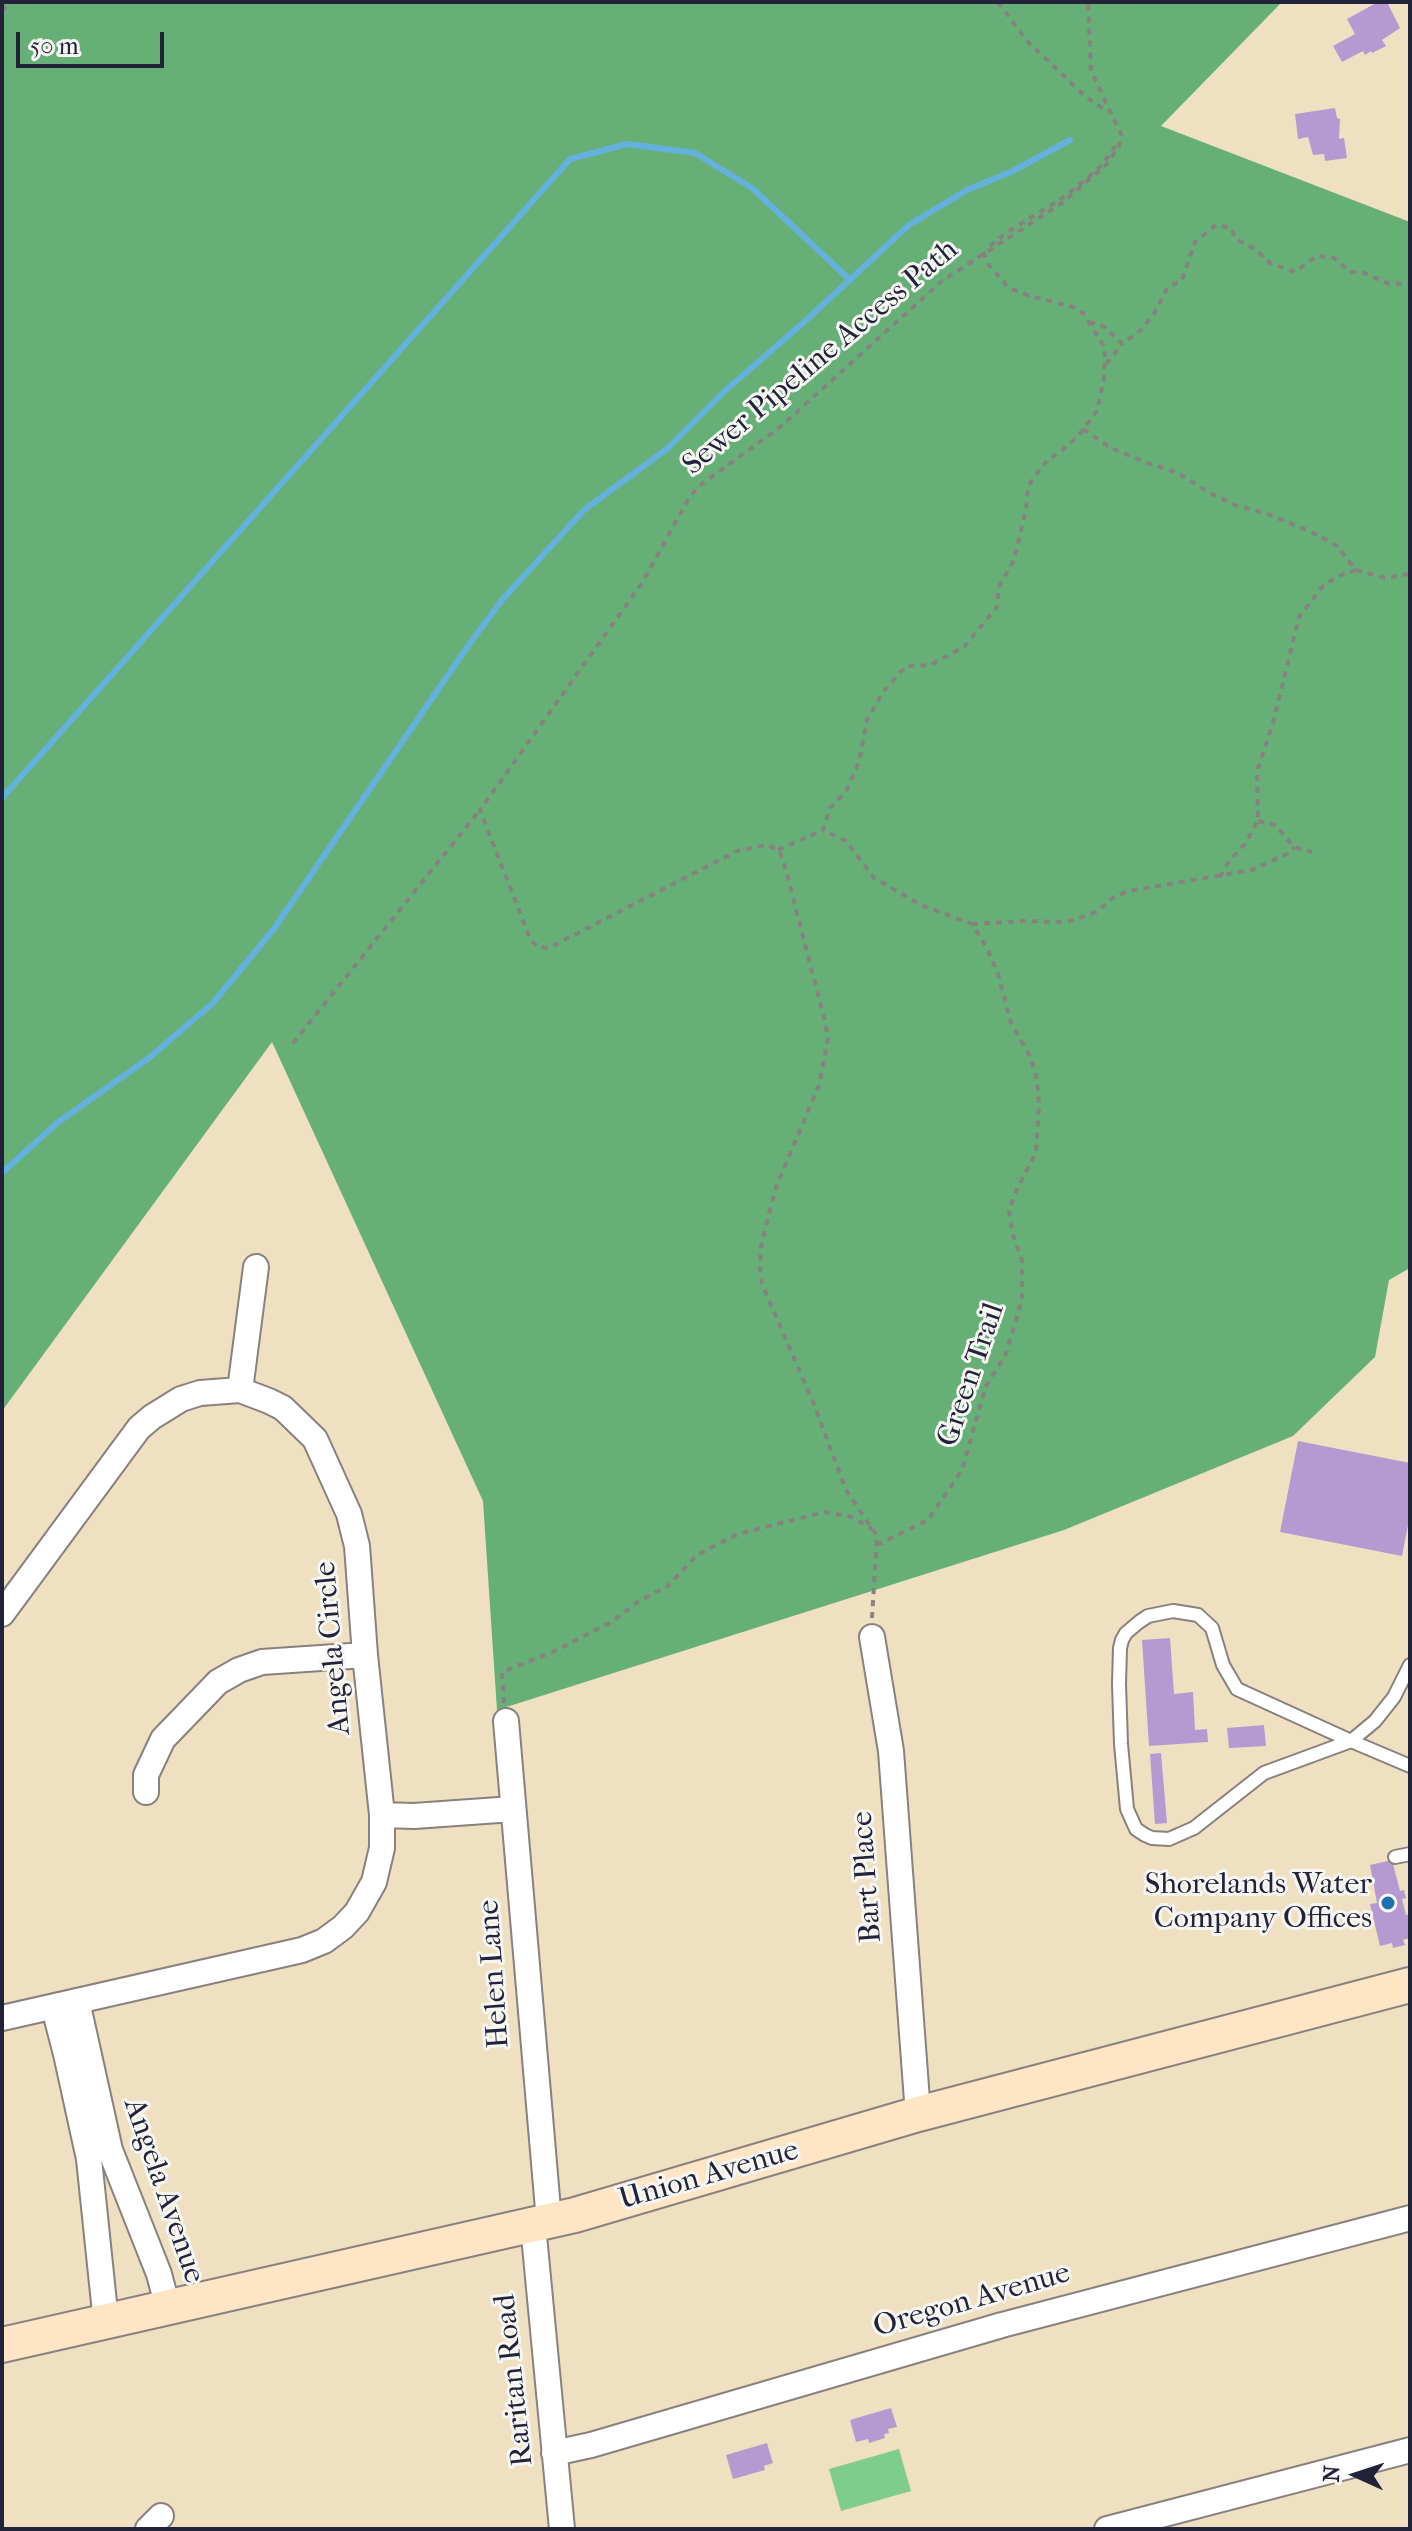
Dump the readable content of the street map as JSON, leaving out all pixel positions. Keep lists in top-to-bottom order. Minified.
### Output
{"streets":{"street":["Angela Circle","Bart Place","Helen Lane","Union Avenue","Angela Avenue","Oregon Avenue","Raritan Road"],"path":["Sewer Pipeline Access Path","Green Trail"]},"crossings":[["Angela Circle","Angela Avenue"],["Bart Place","Union Avenue"],["Helen Lane","Union Avenue"],["Helen Lane","Raritan Road"],["Union Avenue","Angela Avenue"],["Union Avenue","Raritan Road"],["Oregon Avenue","Raritan Road"]],"places":["Shorelands Water Company Offices"],"scale_bar":"50 m","north":"left"}
